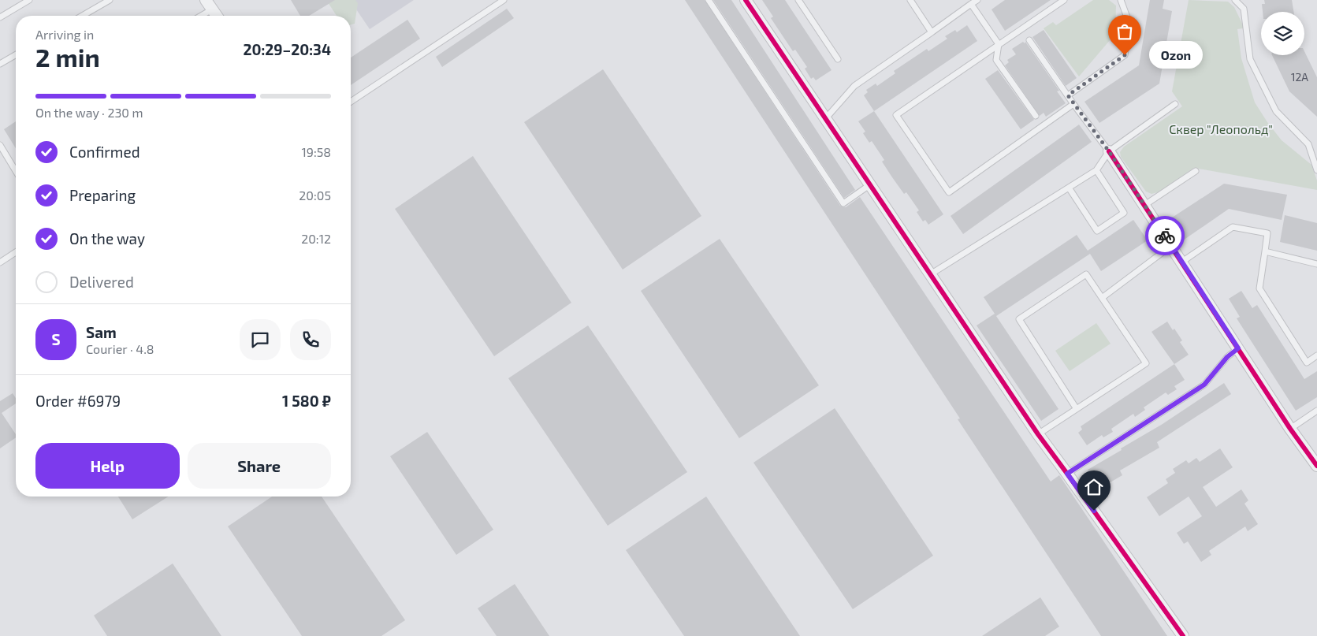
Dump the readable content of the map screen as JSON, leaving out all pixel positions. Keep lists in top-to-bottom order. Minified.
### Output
{"parks":["Сквер \"Леопольд\""],"places":["Ozon"],"house_numbers":["12А"],"page":{"heading":["2 min","Arriving in","20:29–20:34"],"panel":["Sam","Courier · 4.8","Order #6979","1 580 ₽"],"bubble":"Ozon","bar":"On the way · 230 m","list":[["Confirmed","19:58"],["Preparing","20:05"],["On the way","20:12"],"Delivered"],"round":"S","buttons":["Help","Share"]}}
